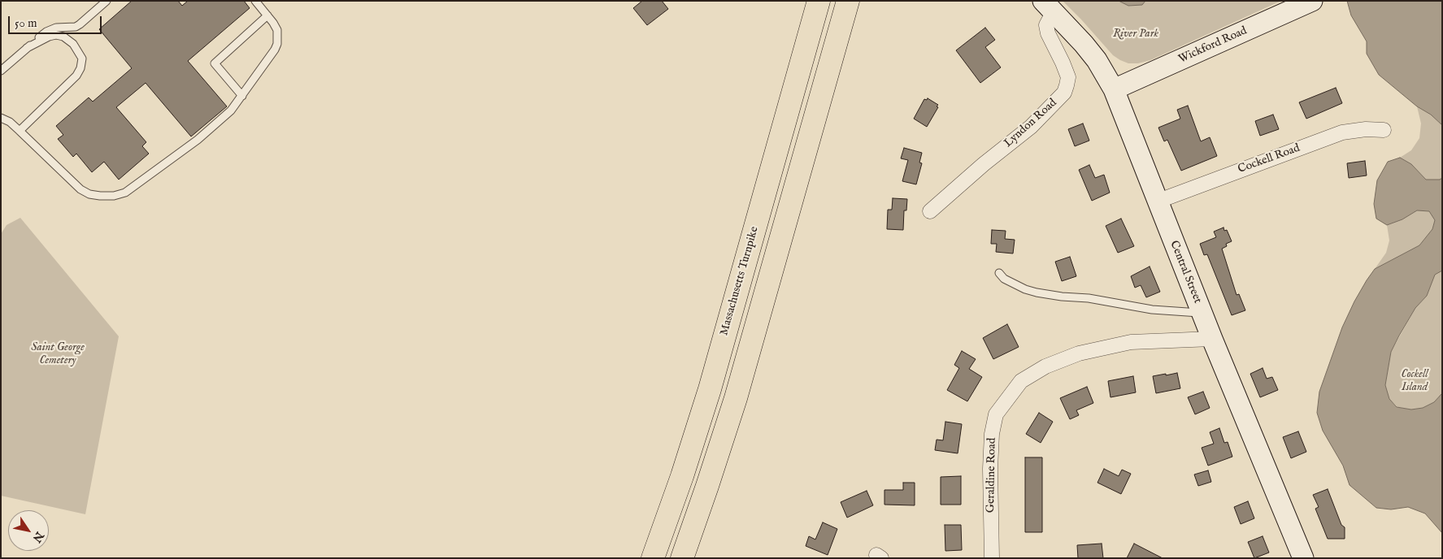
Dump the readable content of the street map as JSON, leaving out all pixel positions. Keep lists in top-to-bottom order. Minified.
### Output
{"streets":{"highway":["Massachusetts Turnpike"],"main road":["Wickford Road","Central Street"],"street":["Lyndon Road","Cockell Road","Geraldine Road"]},"crossings":[["Wickford Road","Central Street"],["Lyndon Road","Central Street"],["Cockell Road","Central Street"],["Central Street","Geraldine Road"]],"parks":["River Park","Saint George Cemetery","Cockell Island"],"scale_bar":"50 m","north":"bottom right"}
